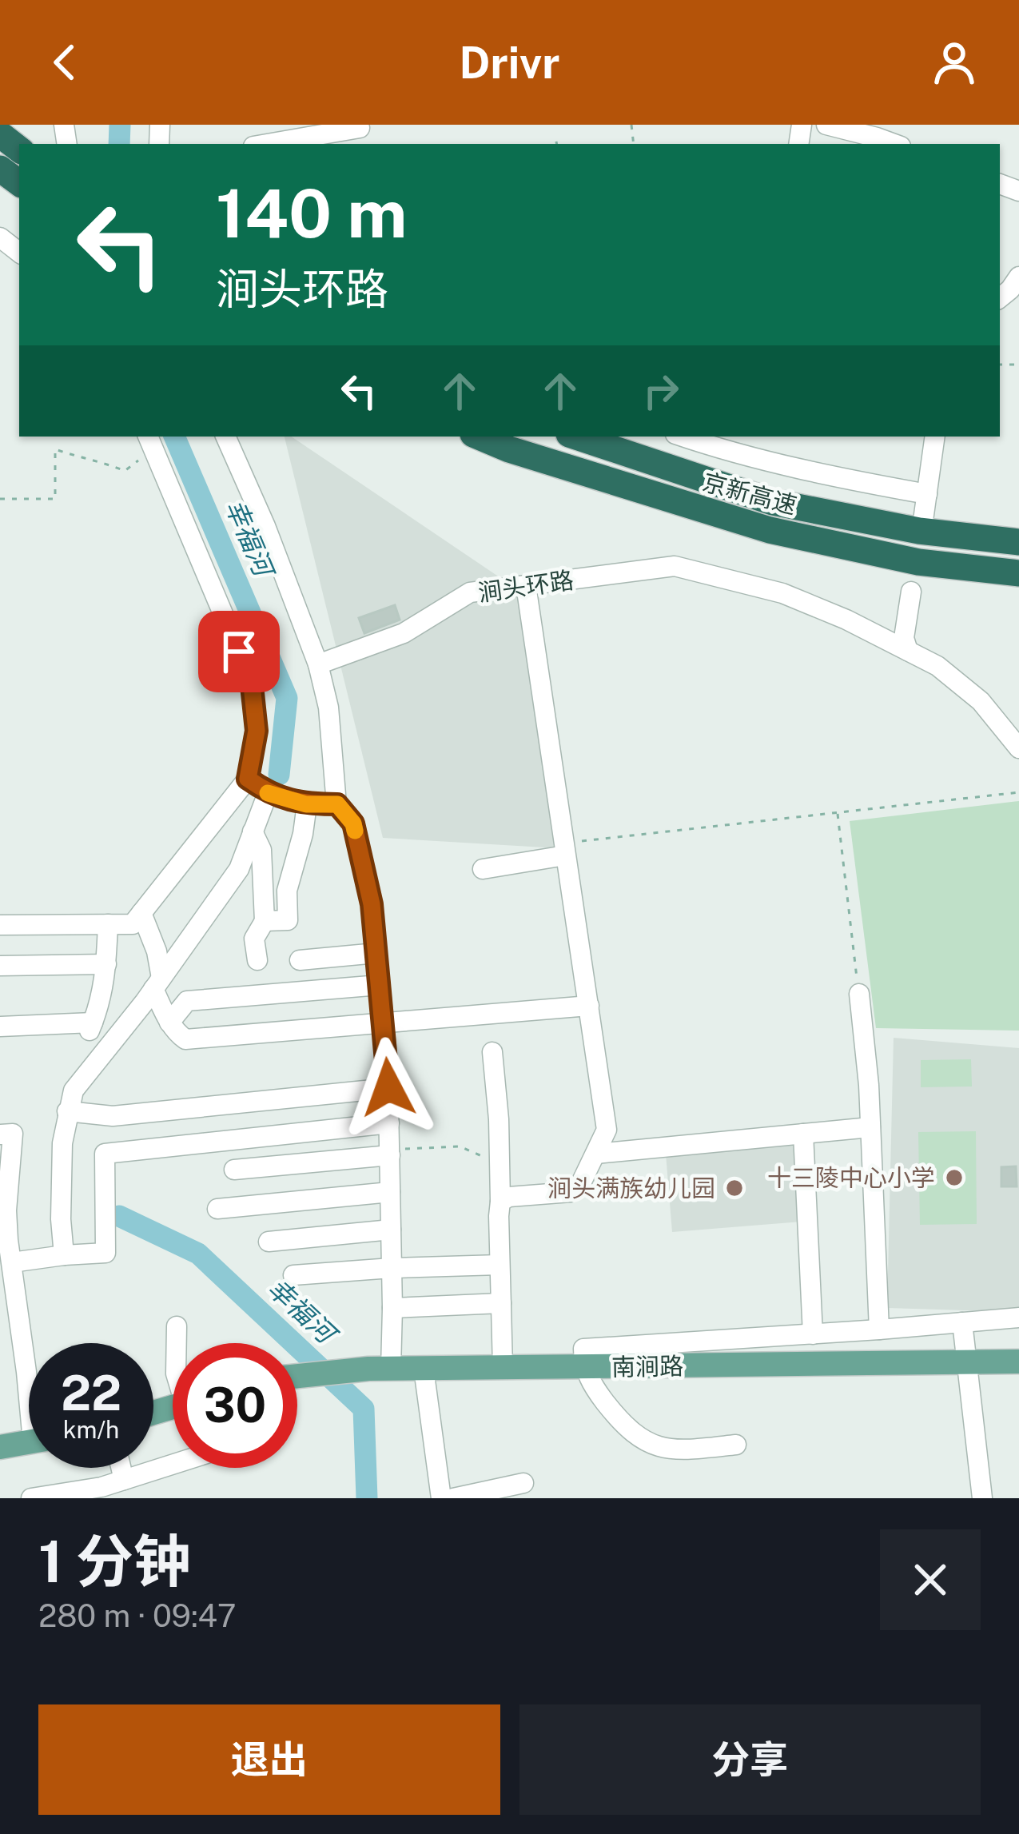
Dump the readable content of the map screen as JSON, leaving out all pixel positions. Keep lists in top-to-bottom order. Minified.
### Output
{"streets":{"highway":["京新高速"],"main road":["南涧路"],"street":["涧头环路"]},"water":["幸福河"],"places":["十三陵中心小学","涧头满族幼儿园"],"page":{"header":"Drivr","turn":["140 m","涧头环路"],"speed":"22 km/h","limit":"30","heading":["1 分钟","280 m · 09:47"],"buttons":["退出","分享"]}}
